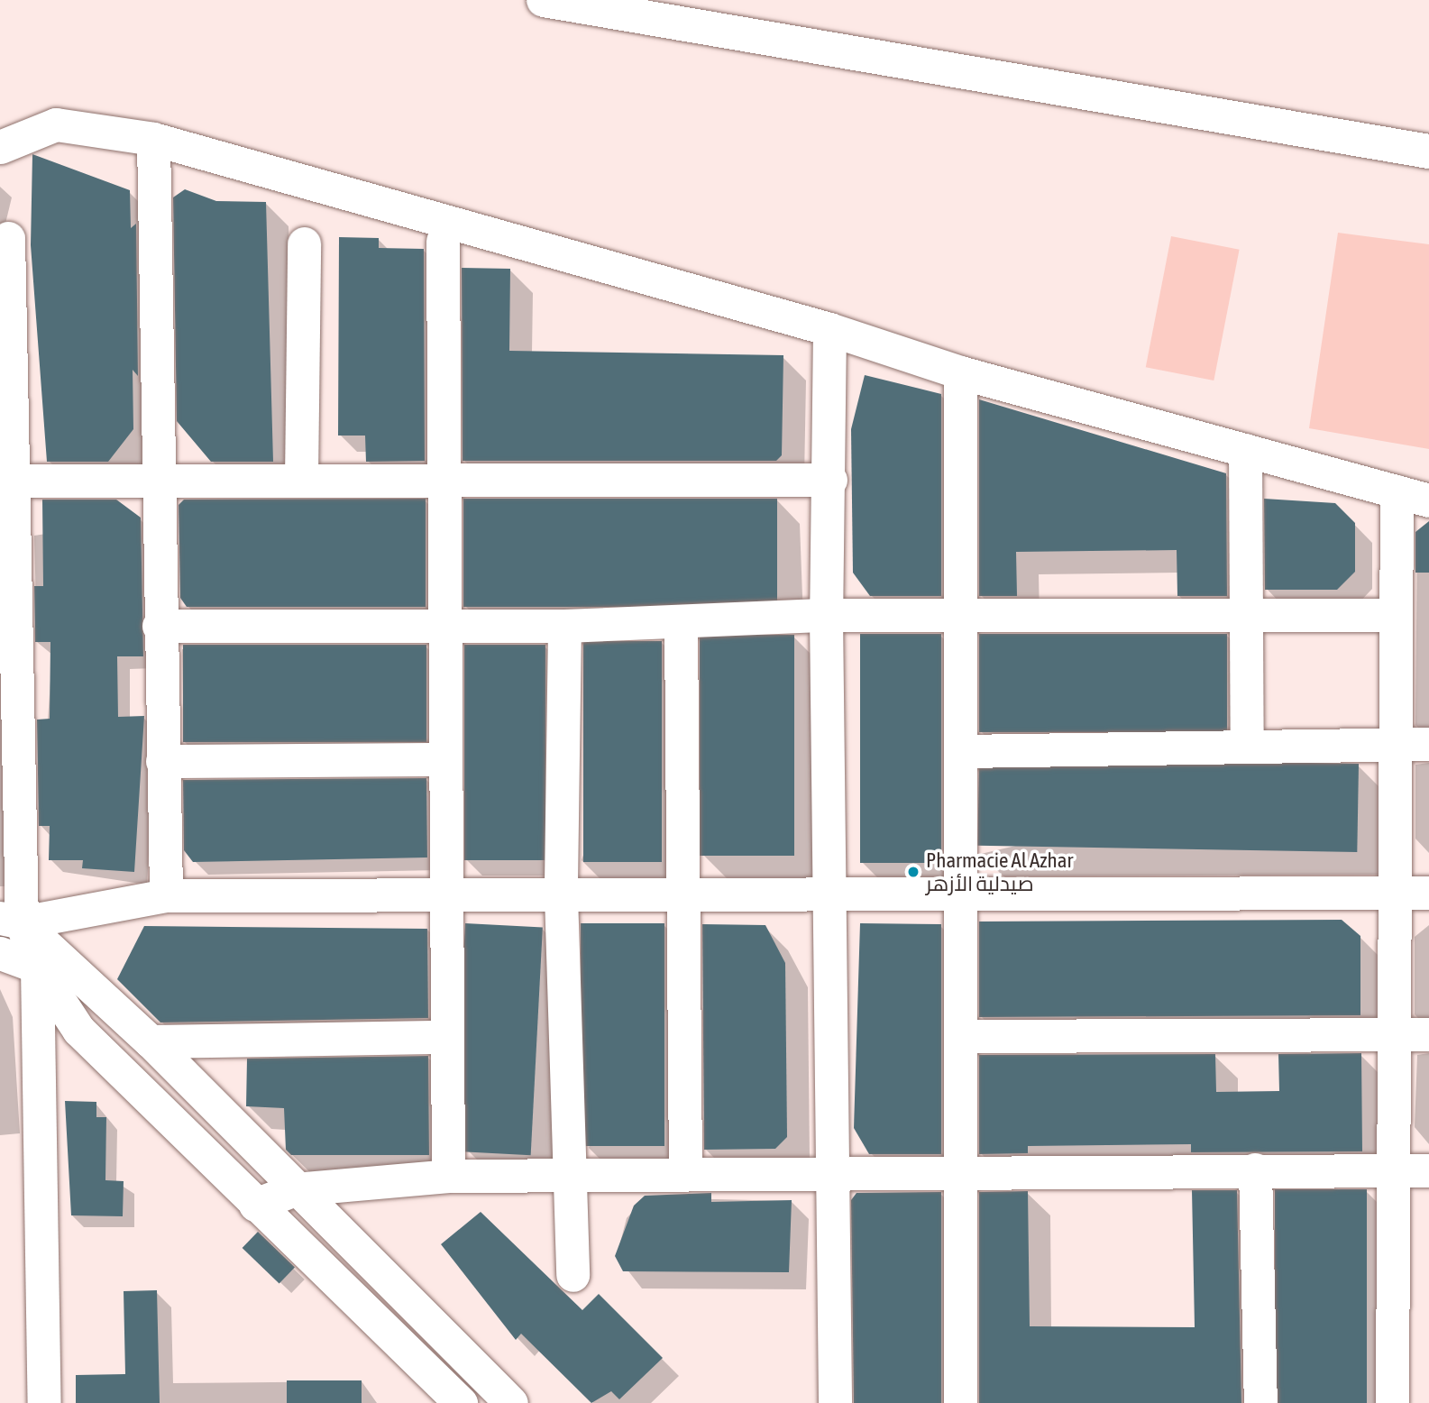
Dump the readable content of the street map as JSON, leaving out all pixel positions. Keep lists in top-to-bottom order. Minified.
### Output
{"places":["Pharmacie Al Azhar صيدلية الأزهر"]}
